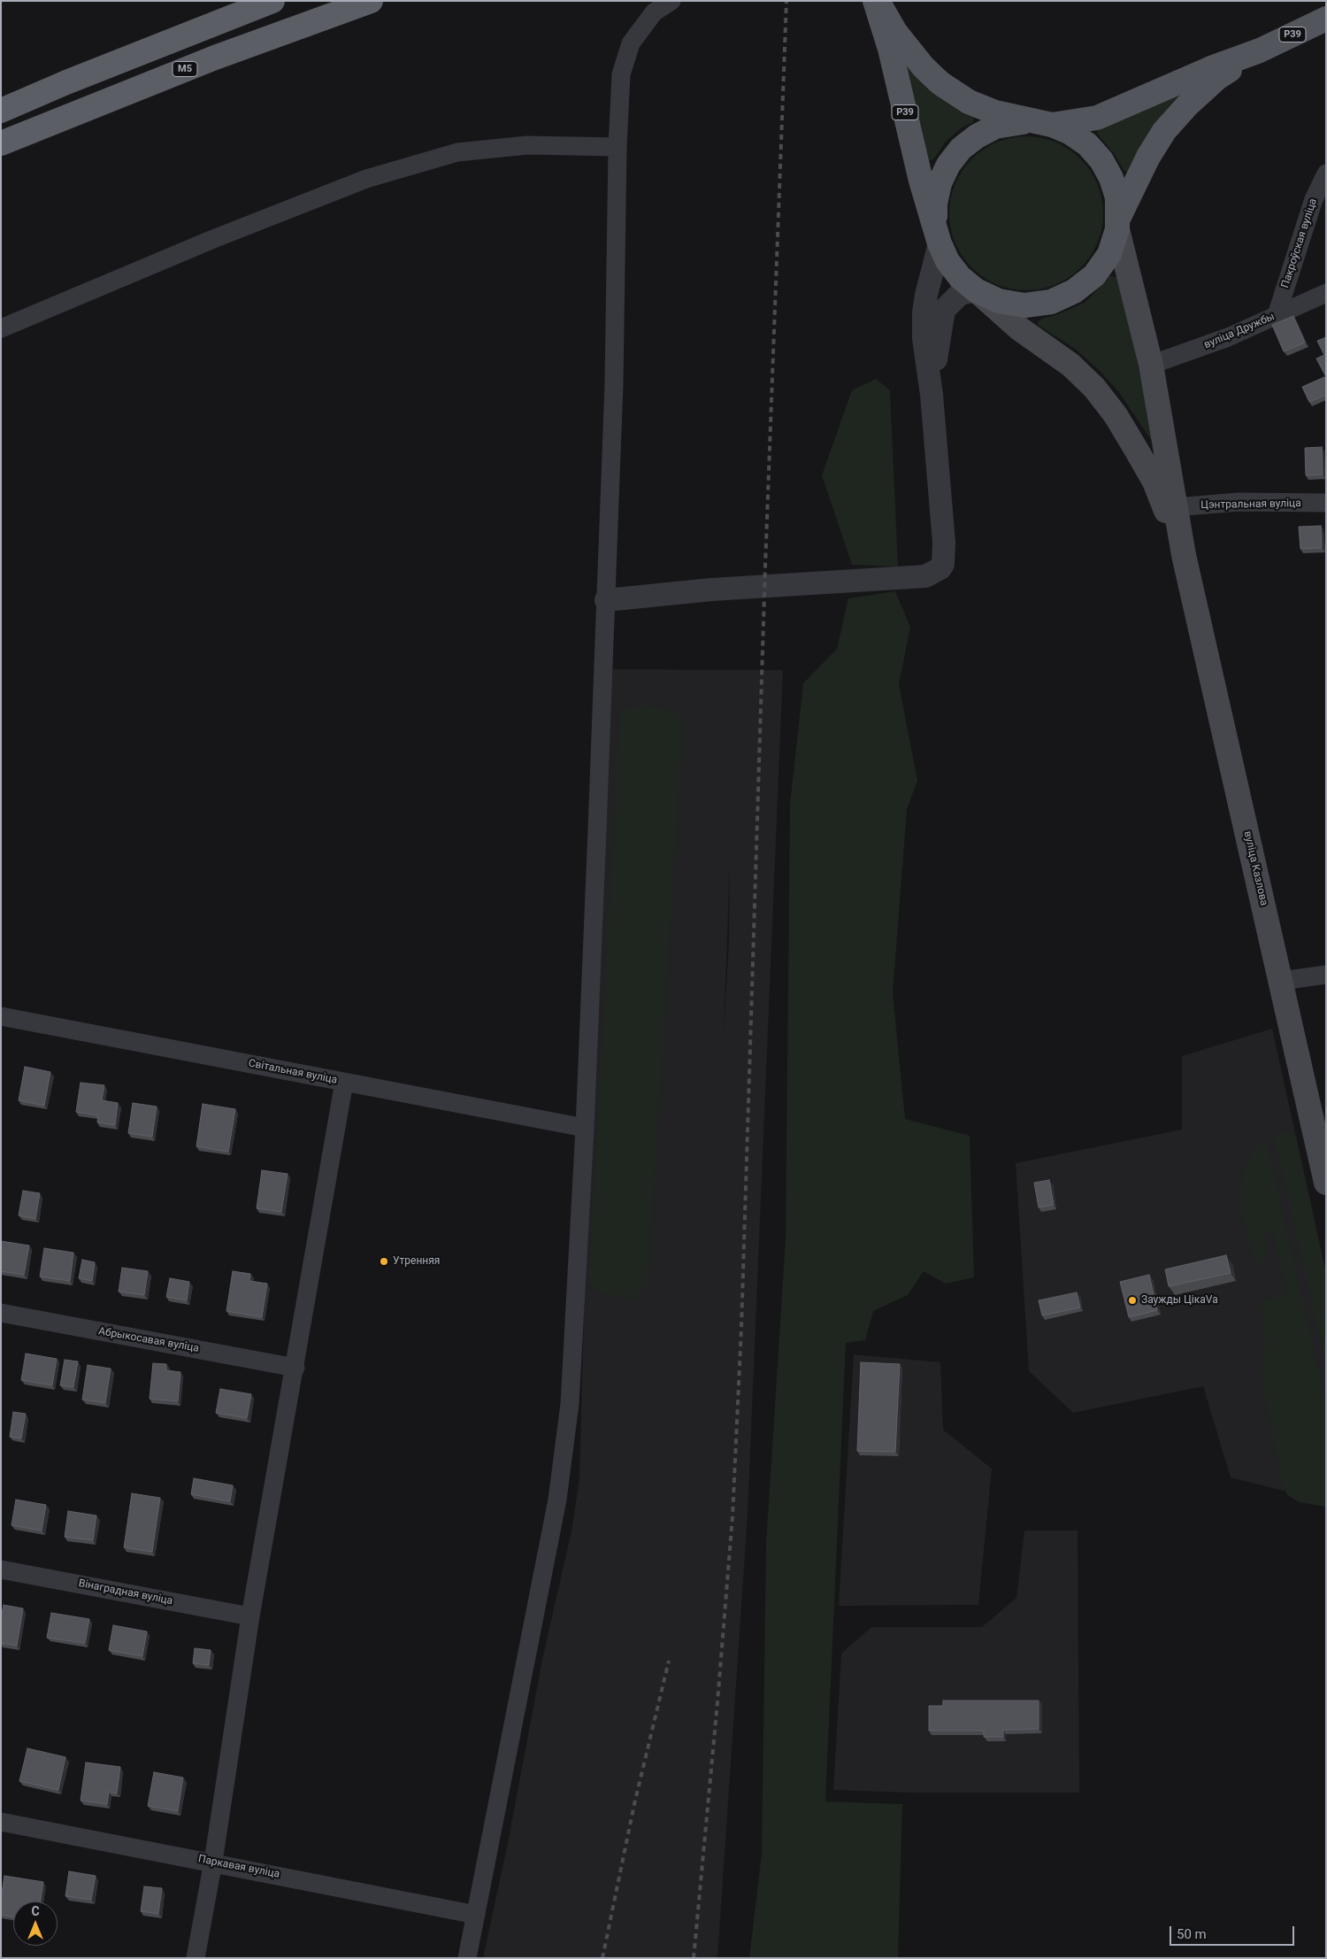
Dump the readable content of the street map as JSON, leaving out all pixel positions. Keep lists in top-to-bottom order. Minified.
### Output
{"streets":{"highway":["М5"],"main road":["Р39","вуліца Казлова"],"street":["Пакроўская вуліца","вуліца Дружбы","Цэнтральная вуліца","Світальная вуліца","Абрыкосавая вуліца","Вінаградная вуліца","Паркавая вуліца"]},"crossings":[["Пакроўская вуліца","вуліца Дружбы"]],"places":["Утренняя","Заужды ЦікаVа"],"scale_bar":"50 m","north":"top"}
